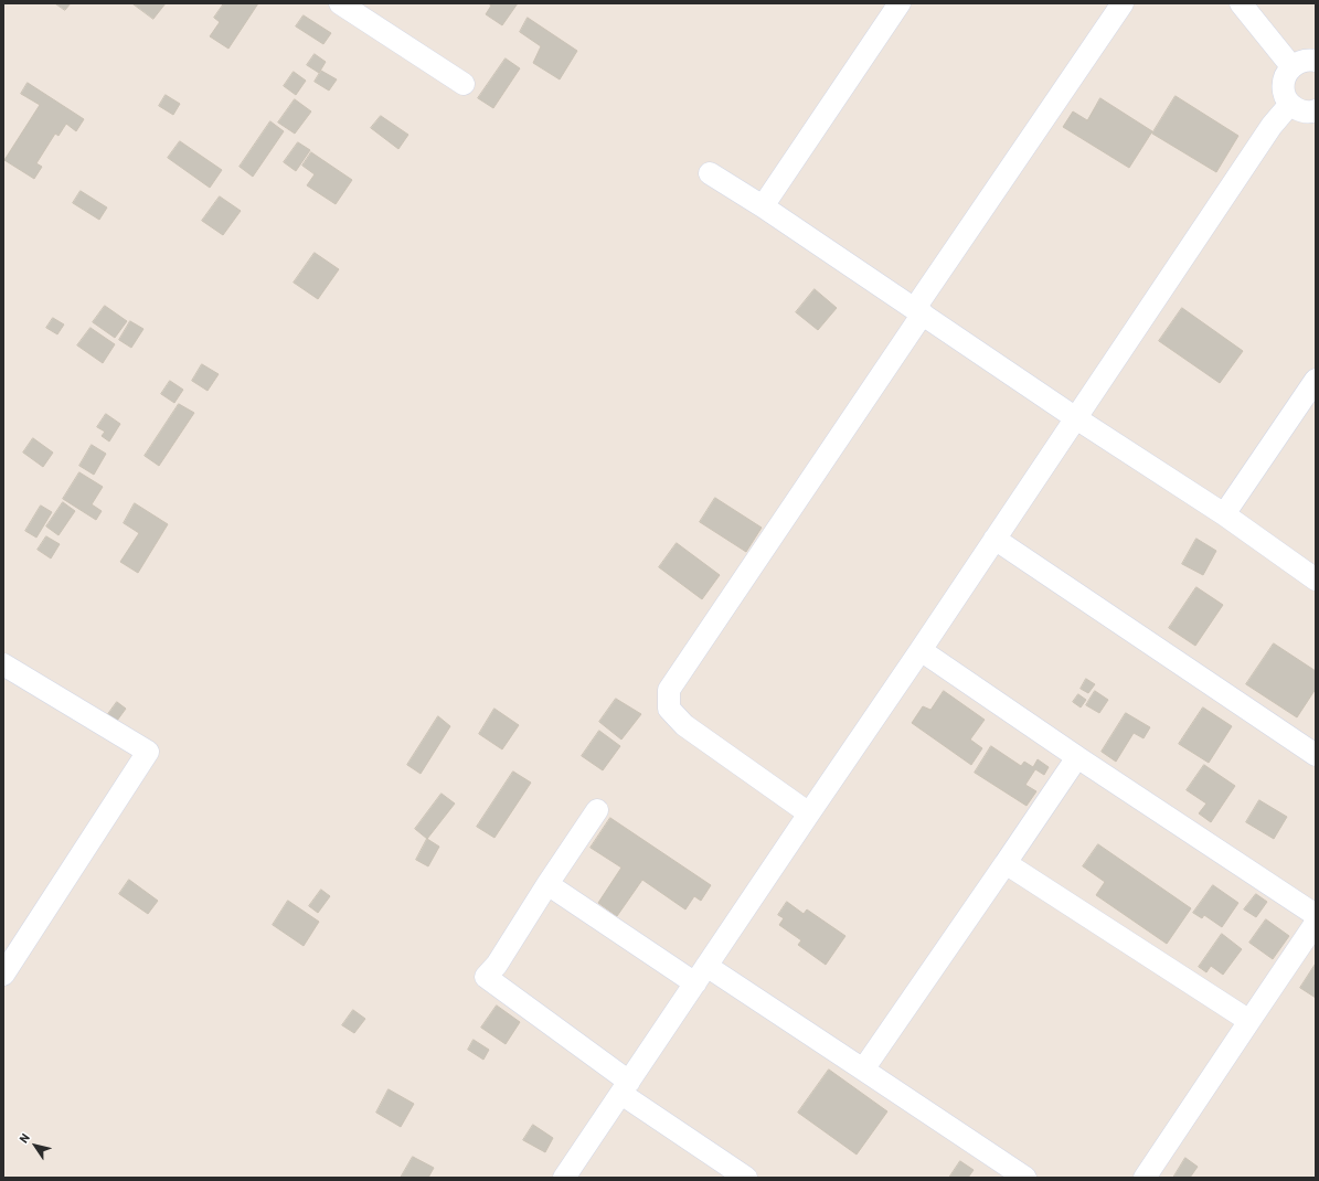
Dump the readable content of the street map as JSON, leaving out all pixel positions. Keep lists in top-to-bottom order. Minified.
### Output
{"north":"top left"}
